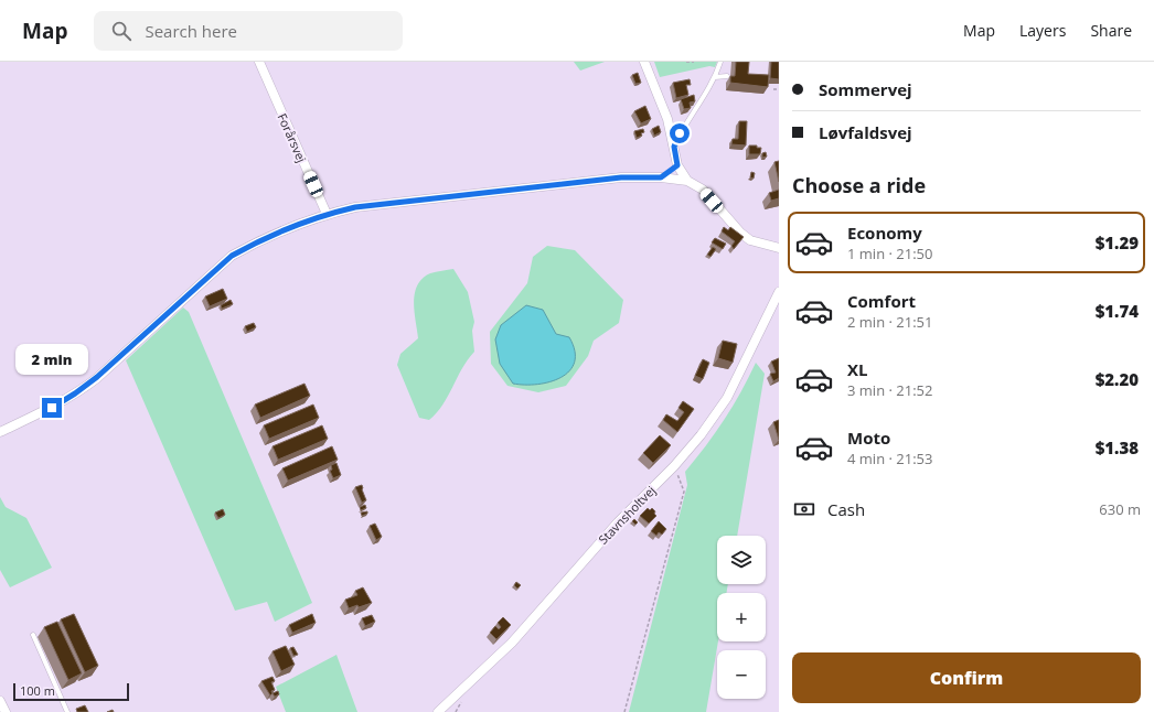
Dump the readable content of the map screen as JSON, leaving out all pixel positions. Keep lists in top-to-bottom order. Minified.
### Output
{"streets":{"street":["Forårsvej","Stavnsholtvej"]},"scale_bar":"100 m","page":{"header":"Map","search":"Search here","nav":["Map","Layers","Share"],"banner":["Sommervej","Løvfaldsvej"],"heading":"Choose a ride","list":[{"name":"Economy","note":"1 min · 21:50","value":"$1.29"},{"name":"Comfort","note":"2 min · 21:51","value":"$1.74"},{"name":"XL","note":"3 min · 21:52","value":"$2.20"},{"name":"Moto","note":"4 min · 21:53","value":"$1.38"}],"bubble":"2 min","pay":["Cash","630 m"],"map_buttons":["+","−"],"buttons":"Confirm","scale":"100 m"}}
